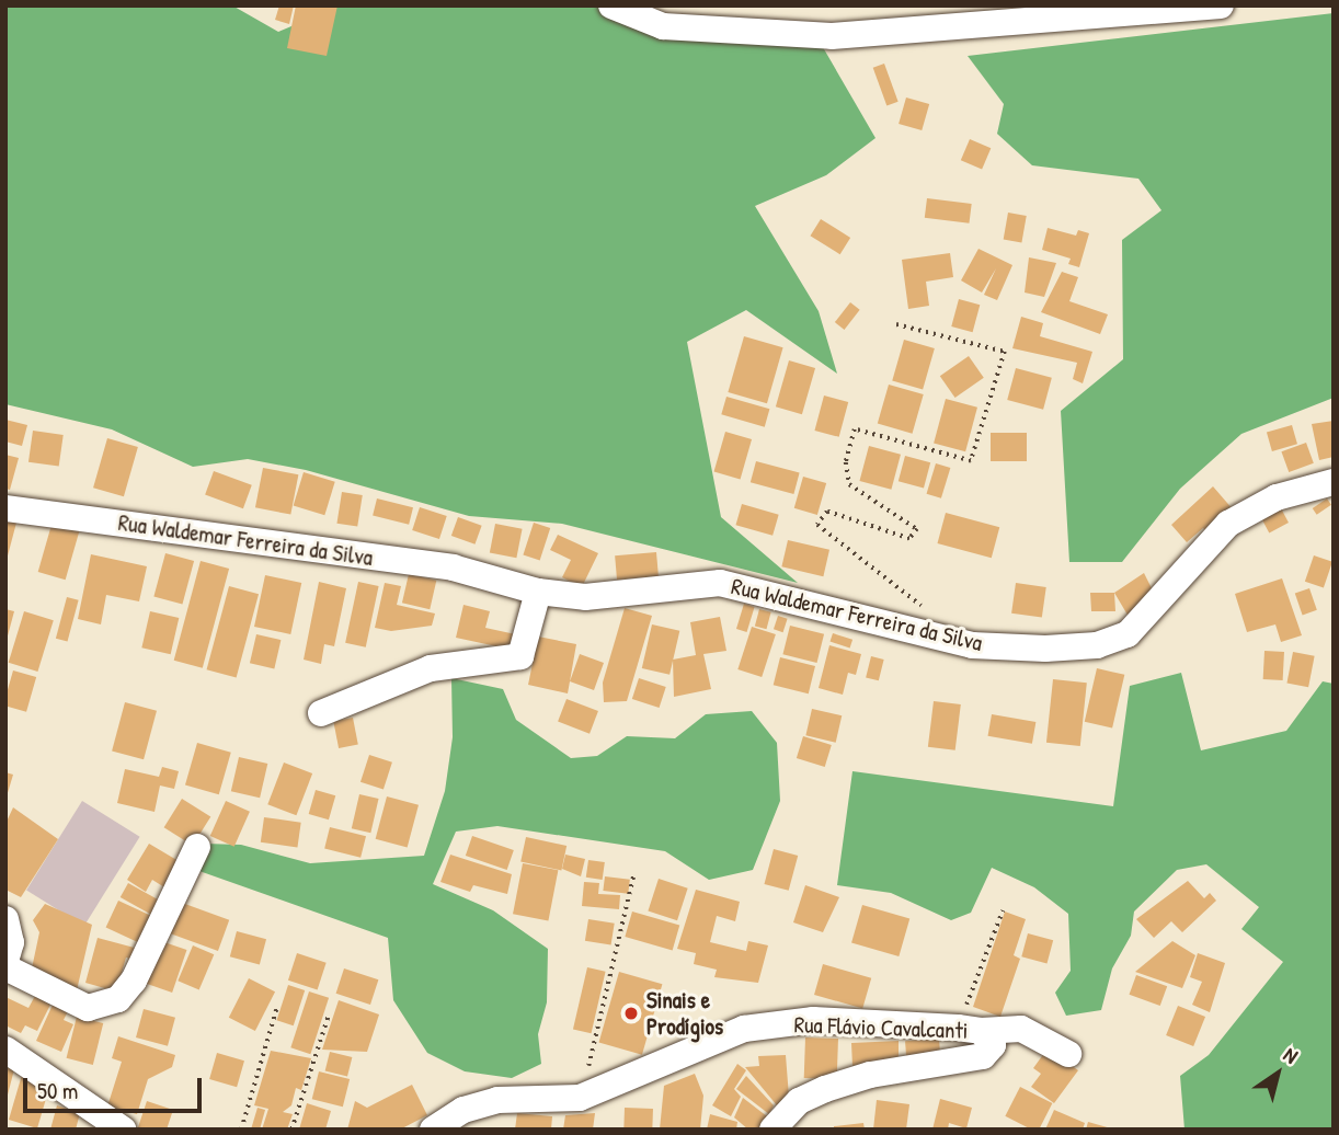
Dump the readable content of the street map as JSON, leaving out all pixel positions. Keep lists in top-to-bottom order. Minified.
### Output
{"streets":{"street":["Rua Waldemar Ferreira da Silva","Rua Flávio Cavalcanti"]},"places":["Sinais e Prodígios"],"scale_bar":"50 m","north":"top right"}
